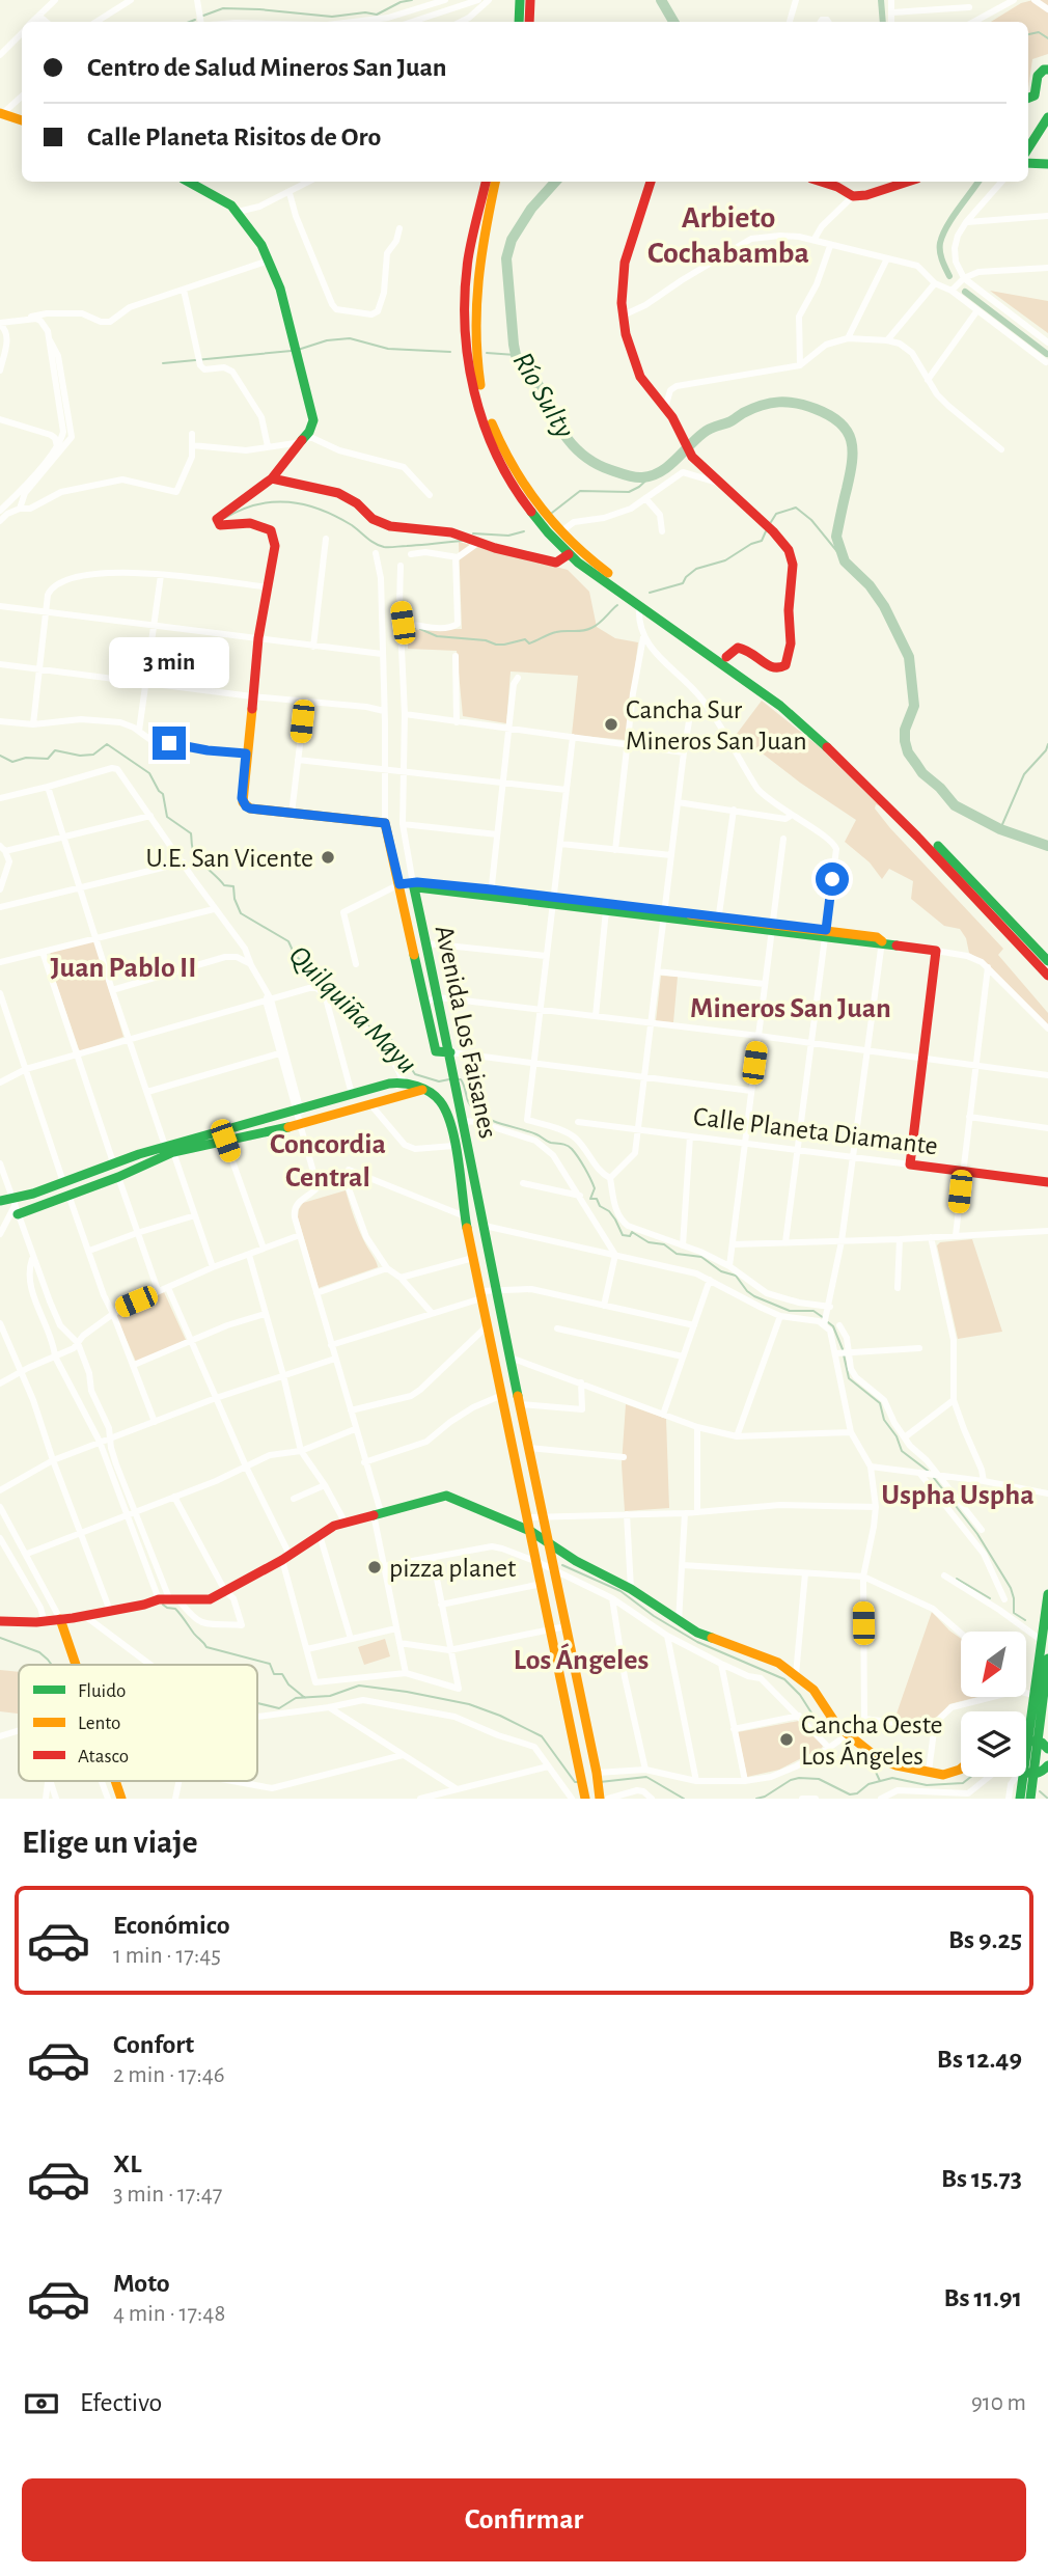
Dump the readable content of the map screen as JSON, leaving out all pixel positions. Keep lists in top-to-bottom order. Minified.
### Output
{"streets":{"main road":["Avenida Los Faisanes","Calle Planeta Diamante"]},"districts":["Arbieto Cochabamba","Juan Pablo II","Mineros San Juan","Concordia Central","Uspha Uspha","Los Ángeles"],"water":["Río Sulty","Quilquiña Mayu"],"places":["Cancha Sur Mineros San Juan","U.E. San Vicente","pizza planet","Cancha Oeste Los Ángeles"],"legend":["Fluido","Lento","Atasco"],"north":"bottom left","page":{"banner":["Centro de Salud Mineros San Juan","Calle Planeta Risitos de Oro"],"bubble":"3 min","heading":"Elige un viaje","list":[{"name":"Económico","note":"1 min · 17:45","value":"Bs 9.25"},{"name":"Confort","note":"2 min · 17:46","value":"Bs 12.49"},{"name":"XL","note":"3 min · 17:47","value":"Bs 15.73"},{"name":"Moto","note":"4 min · 17:48","value":"Bs 11.91"}],"pay":["Efectivo","910 m"],"buttons":"Confirmar"}}
